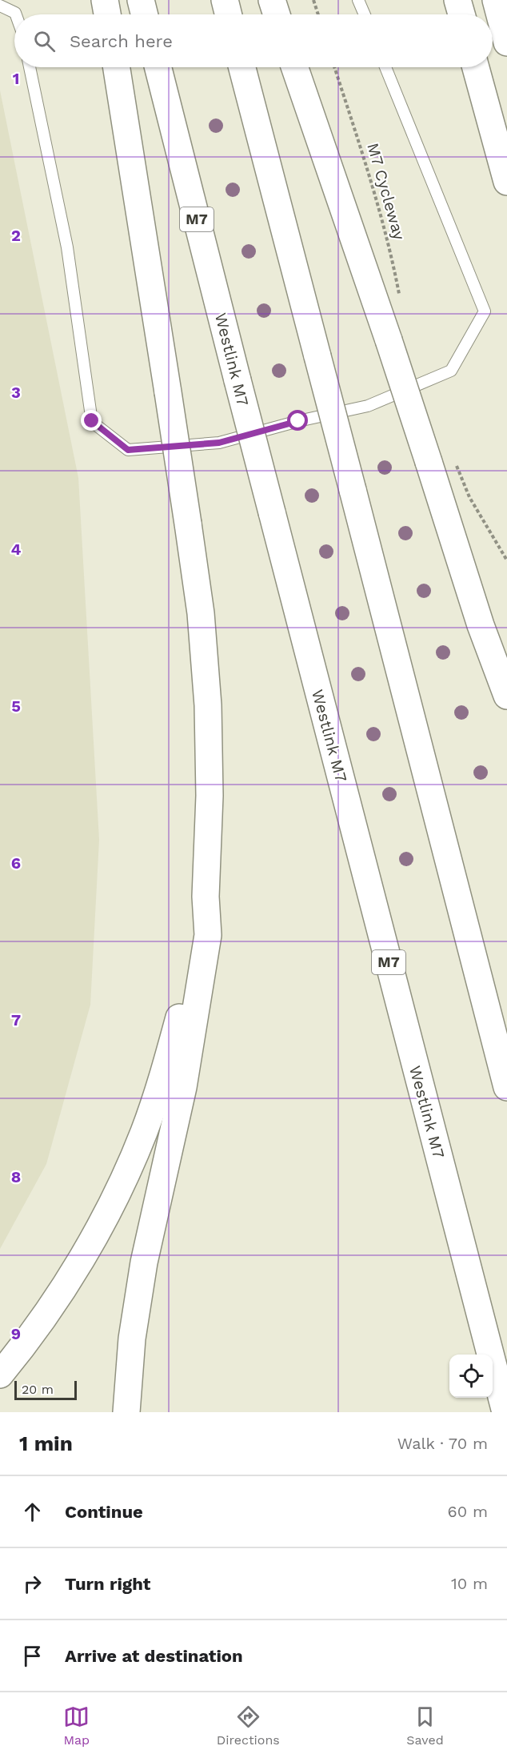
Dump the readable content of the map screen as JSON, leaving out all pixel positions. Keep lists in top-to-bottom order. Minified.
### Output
{"streets":{"main road":["M7","Westlink M7"],"path":["M7 Cycleway"]},"scale_bar":"20 m","page":{"search":"Search here","scale":"20 m","heading":["1 min","Walk · 70 m"],"list":[["Continue","60 m"],["Turn right","10 m"],"Arrive at destination"],"nav":["Map","Directions","Saved"]},"grid":{"rows":["1","2","3","4","5","6","7","8","9"]}}
